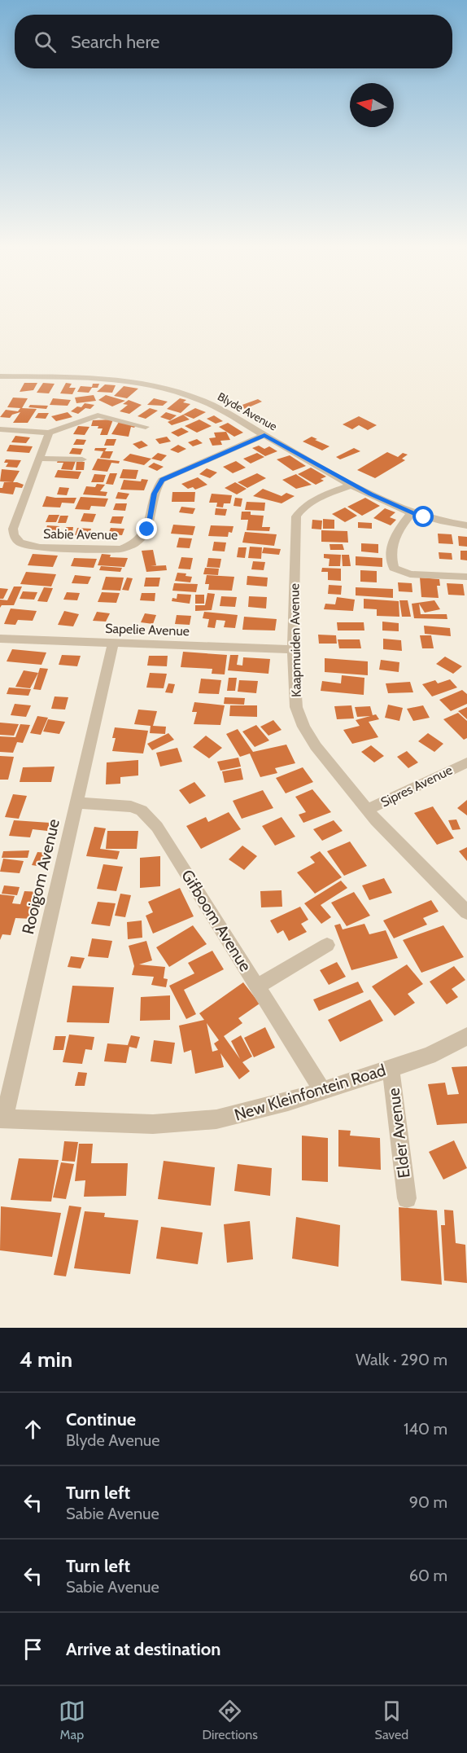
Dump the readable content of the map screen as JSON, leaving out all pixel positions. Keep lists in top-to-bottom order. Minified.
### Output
{"streets":{"street":["Blyde Avenue","Sabie Avenue","Sapelie Avenue","Kaapmuiden Avenue","Sipres Avenue","Rooigom Avenue","Gifboom Avenue","New Kleinfontein Road","Elder Avenue"]},"crossings":[["Blyde Avenue","Sabie Avenue"],["Blyde Avenue","Kaapmuiden Avenue"],["Sapelie Avenue","Kaapmuiden Avenue"],["Sapelie Avenue","Rooigom Avenue"],["Kaapmuiden Avenue","Sipres Avenue"],["Rooigom Avenue","Gifboom Avenue"],["Rooigom Avenue","New Kleinfontein Road"],["Gifboom Avenue","New Kleinfontein Road"],["New Kleinfontein Road","Elder Avenue"]],"north":"left","page":{"search":"Search here","heading":["4 min","Walk · 290 m"],"list":[["Continue","Blyde Avenue","140 m"],["Turn left","Sabie Avenue","90 m"],["Turn left","Sabie Avenue","60 m"],"Arrive at destination"],"nav":["Map","Directions","Saved"]}}
